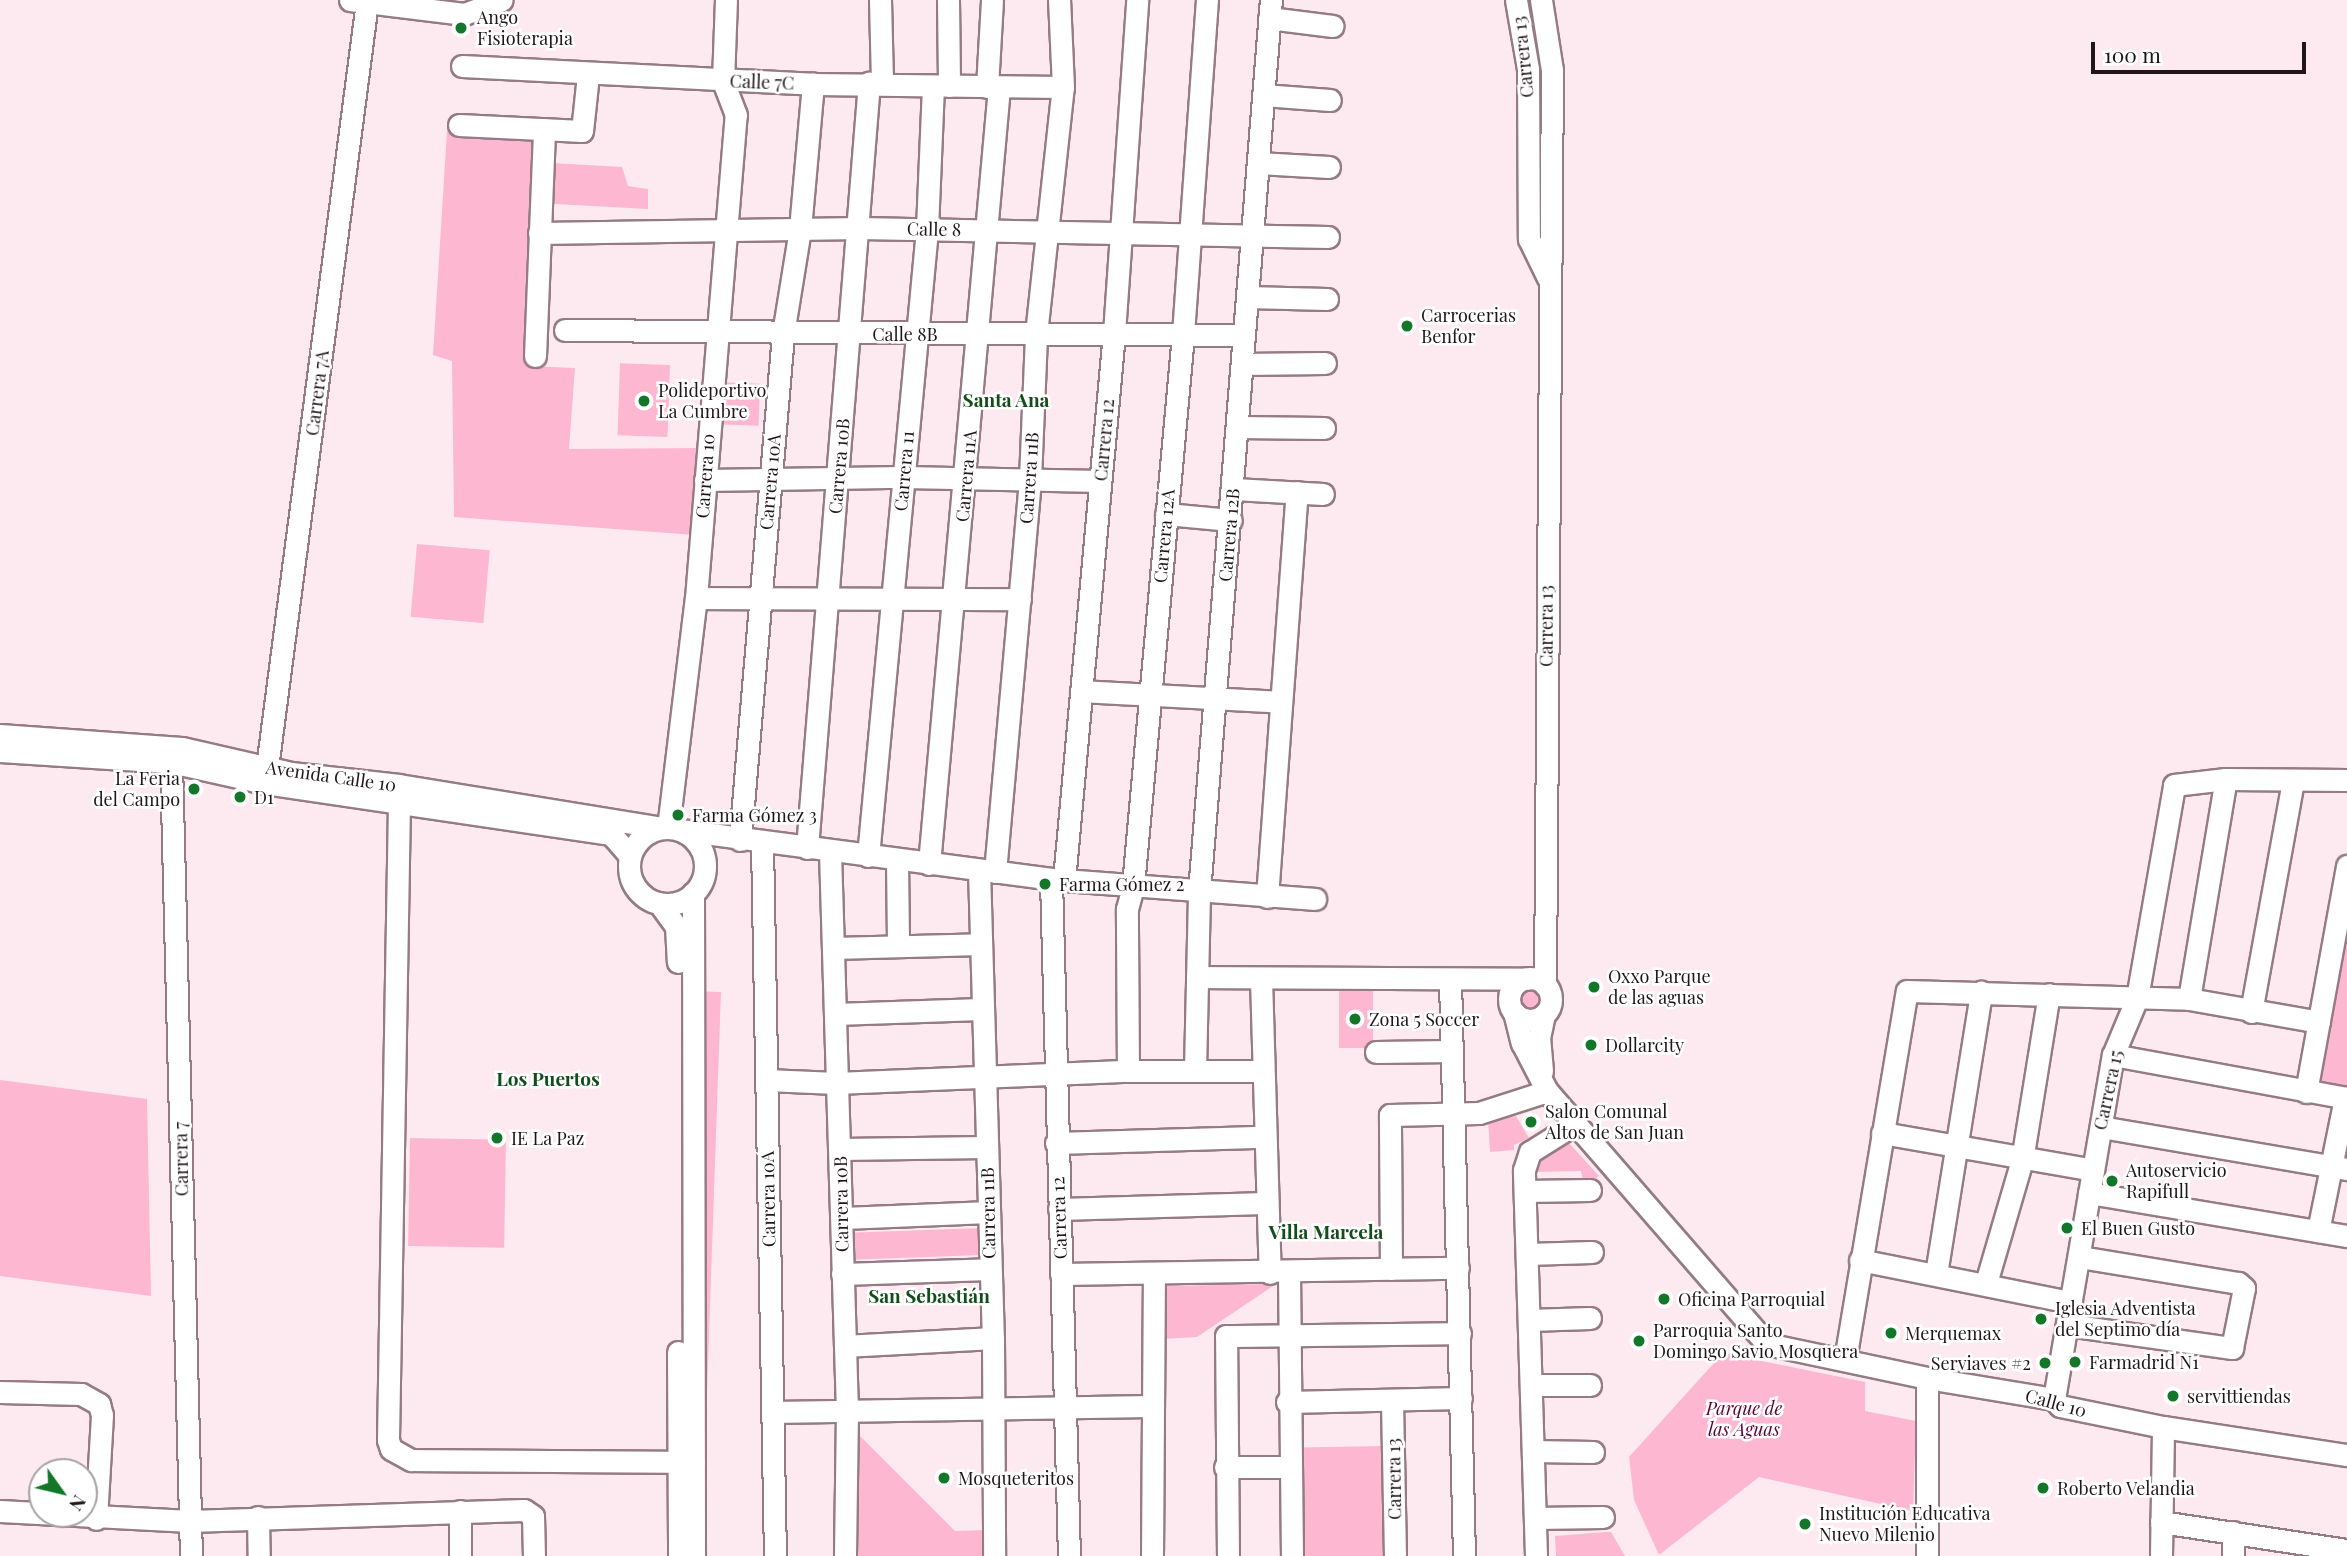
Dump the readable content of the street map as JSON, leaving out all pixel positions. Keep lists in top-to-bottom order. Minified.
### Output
{"streets":{"street":["Carrera 13","Calle 7C","Calle 8","Calle 8B","Carrera 7A","Carrera 12","Carrera 10B","Carrera 11","Carrera 10","Carrera 11A","Carrera 11B","Carrera 10A","Carrera 12B","Carrera 12A","Avenida Calle 10","Carrera 15","Carrera 7","Calle 10"]},"crossings":[["Calle 7C","Carrera 10B"],["Calle 7C","Carrera 11"],["Calle 7C","Carrera 10"],["Calle 7C","Carrera 11A"],["Calle 7C","Carrera 11B"],["Calle 7C","Carrera 10A"],["Calle 8","Carrera 12"],["Calle 8","Carrera 10B"],["Calle 8","Carrera 11"],["Calle 8","Carrera 10"],["Calle 8","Carrera 11A"],["Calle 8","Carrera 11B"],["Calle 8","Carrera 10A"],["Calle 8","Carrera 12B"],["Calle 8","Carrera 12A"],["Calle 8B","Carrera 12"],["Calle 8B","Carrera 10B"],["Calle 8B","Carrera 11"],["Calle 8B","Carrera 10"],["Calle 8B","Carrera 11A"],["Calle 8B","Carrera 11B"],["Calle 8B","Carrera 10A"],["Calle 8B","Carrera 12B"],["Calle 8B","Carrera 12A"],["Carrera 7A","Avenida Calle 10"],["Carrera 10B","Avenida Calle 10"],["Carrera 10","Avenida Calle 10"],["Carrera 10A","Avenida Calle 10"],["Avenida Calle 10","Carrera 7"],["Carrera 15","Calle 10"]],"districts":["Santa Ana","Los Puertos","Villa Marcela","San Sebastián"],"parks":["Parque de las Aguas"],"places":["Ango Fisioterapia","Carrocerias Benfor","Polideportivo La Cumbre","La Feria del Campo","D1","Farma Gómez 3","Farma Gómez 2","Oxxo Parque de las aguas","Zona 5 Soccer","Dollarcity","Salon Comunal Altos de San Juan","IE La Paz","Autoservicio Rapifull","El Buen Gusto","Oficina Parroquial","Iglesia Adventista del Septimo día","Merquemax","Parroquia Santo Domingo Savio Mosquera","Farmadrid N1","Serviaves #2","servittiendas","Mosqueteritos","Roberto Velandia","Institución Educativa Nuevo Milenio"],"scale_bar":"100 m","north":"bottom right"}
